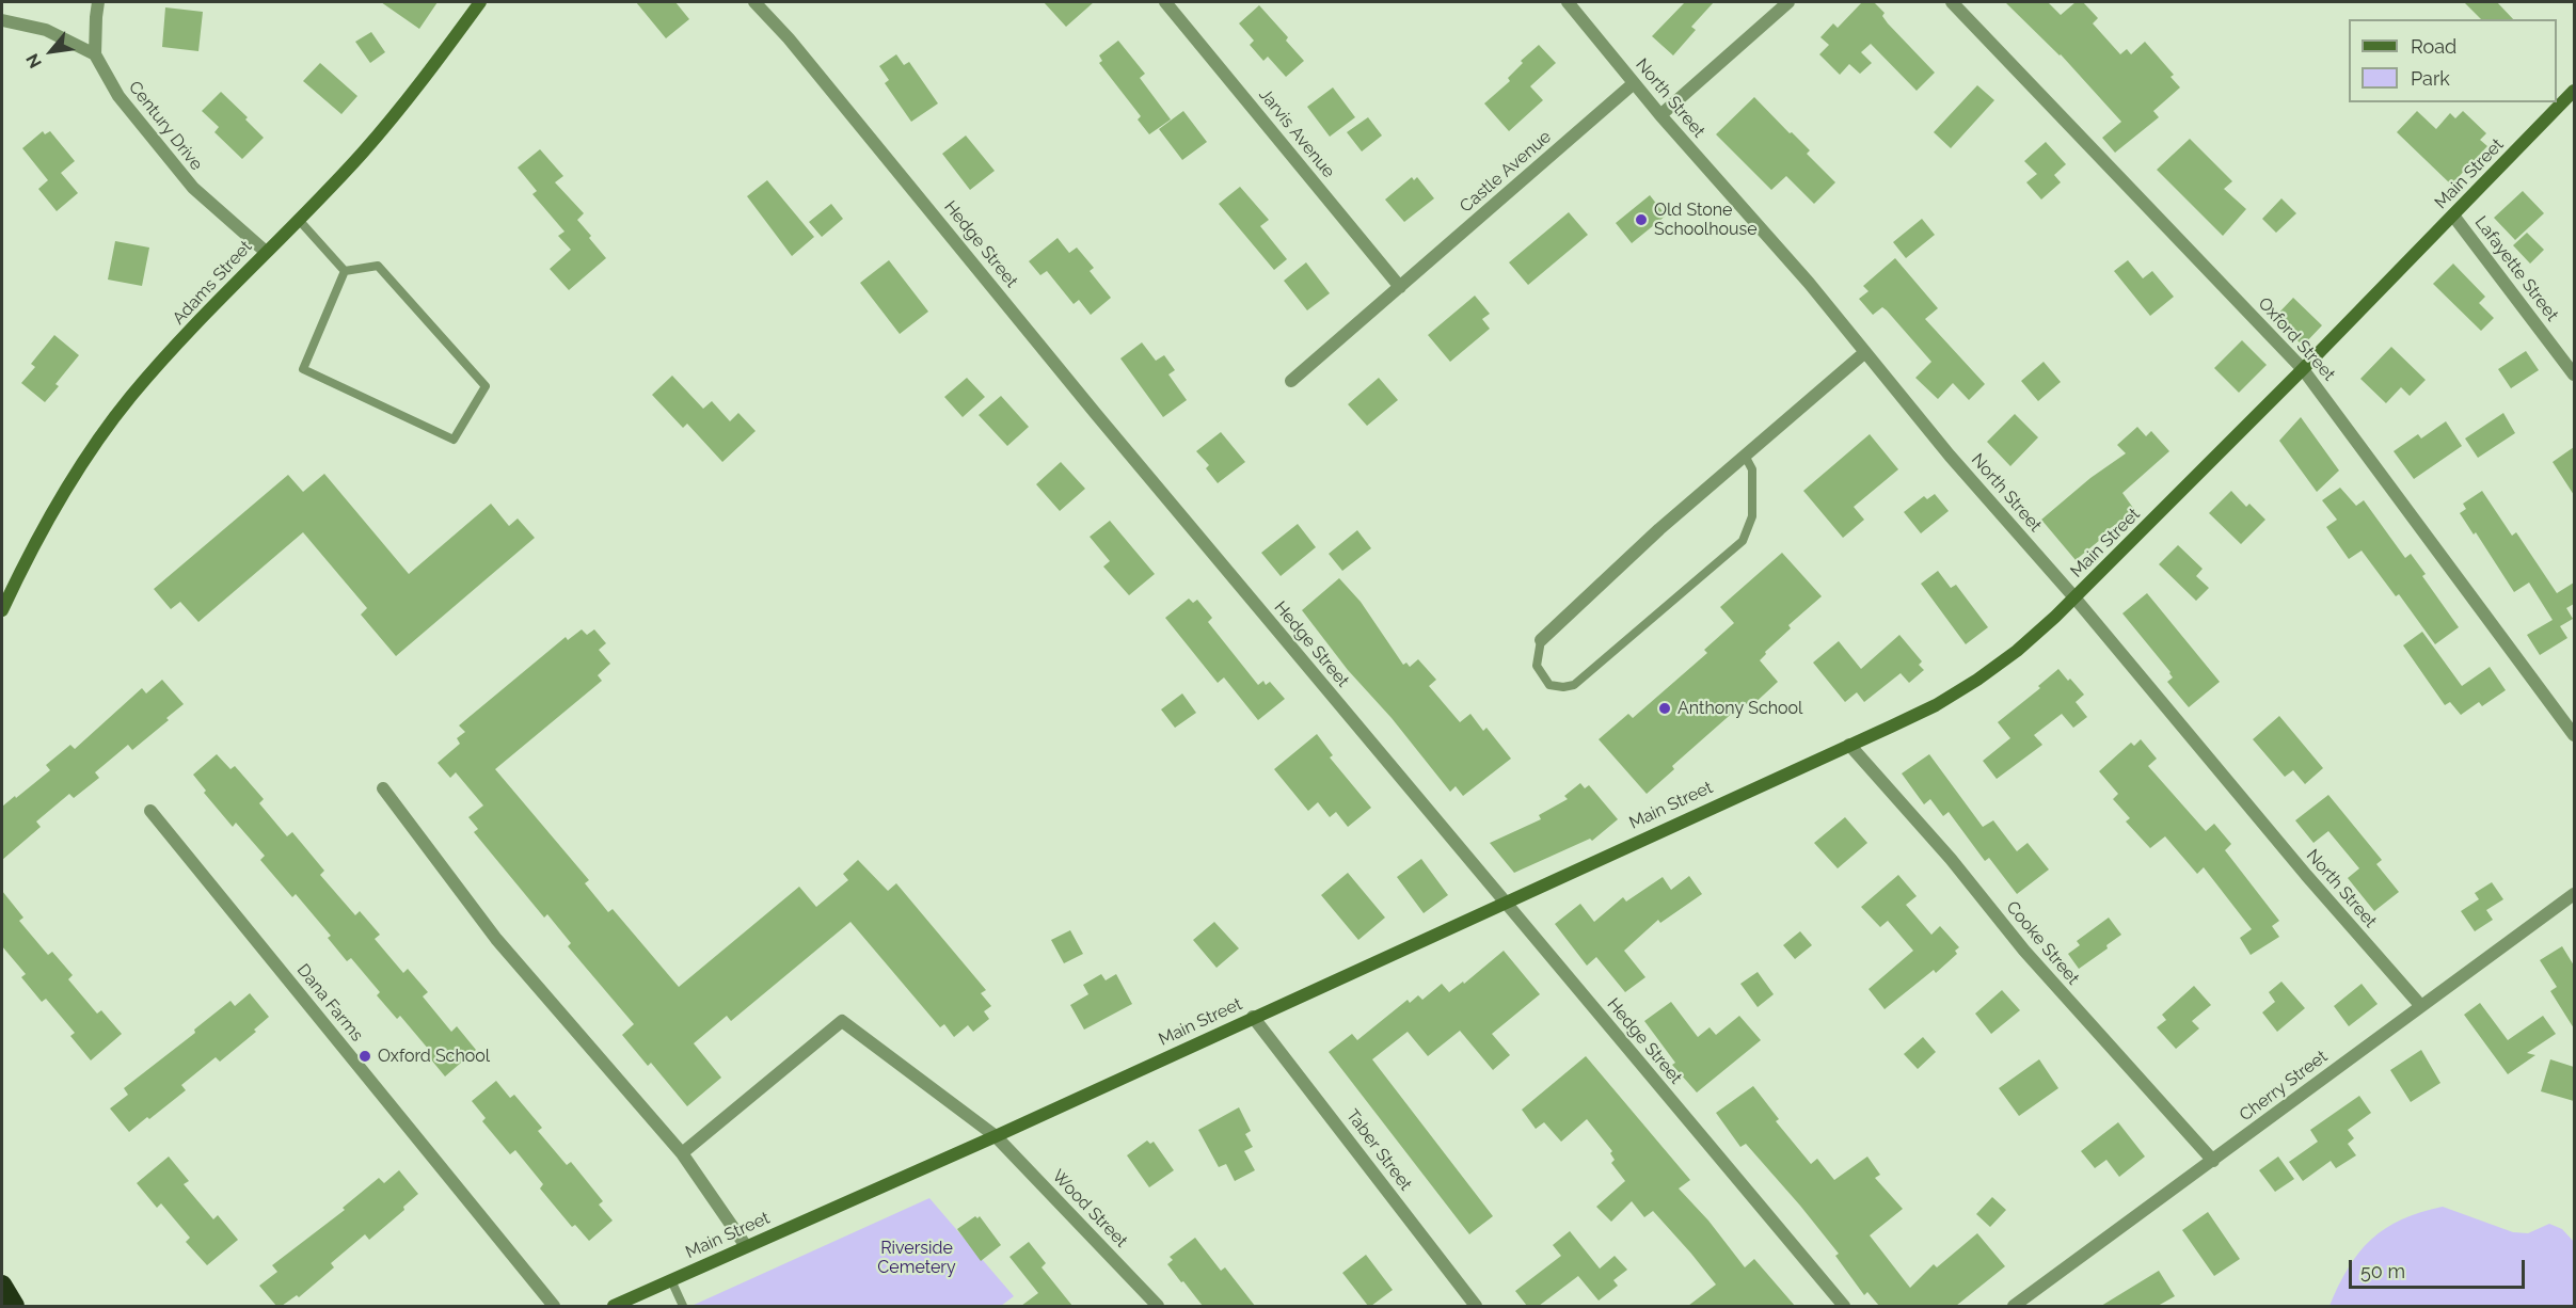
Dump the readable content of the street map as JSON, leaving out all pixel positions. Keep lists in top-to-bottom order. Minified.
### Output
{"streets":{"main road":["Main Street","Adams Street"],"street":["North Street","Century Drive","Jarvis Avenue","Castle Avenue","Hedge Street","Lafayette Street","Oxford Street","Cooke Street","Dana Farms","Cherry Street","Taber Street","Wood Street"]},"crossings":[["North Street","Castle Avenue"],["North Street","Main Street"],["North Street","Cherry Street"],["Century Drive","Adams Street"],["Jarvis Avenue","Castle Avenue"],["Main Street","Hedge Street"],["Main Street","Lafayette Street"],["Main Street","Oxford Street"],["Main Street","Cooke Street"],["Main Street","Taber Street"],["Main Street","Wood Street"],["Cooke Street","Cherry Street"]],"parks":["Riverside Cemetery"],"places":["Old Stone Schoolhouse","Anthony School","Oxford School"],"legend":["Road","Park"],"scale_bar":"50 m","north":"bottom left"}
